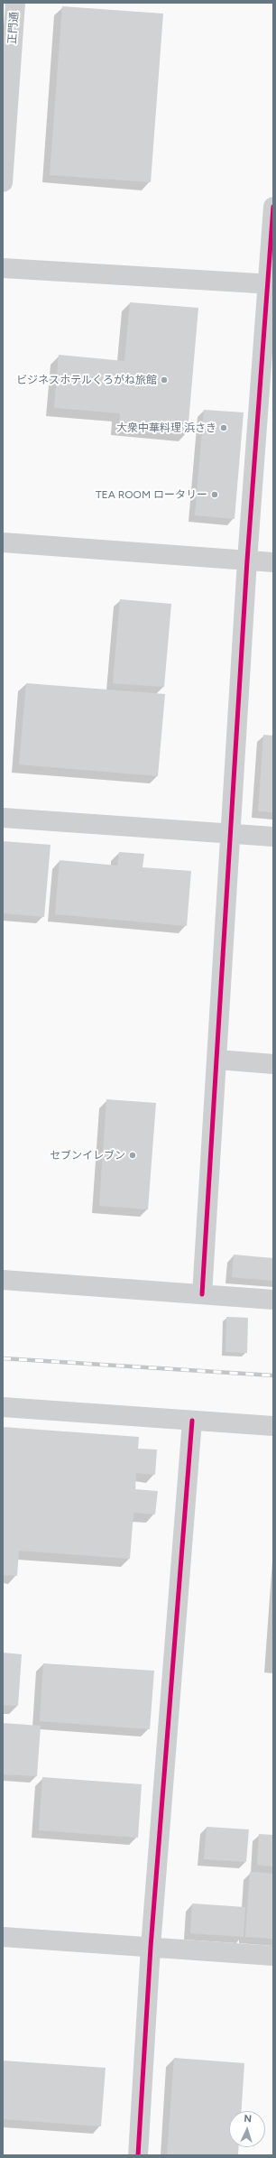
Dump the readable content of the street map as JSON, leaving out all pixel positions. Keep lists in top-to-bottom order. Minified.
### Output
{"streets":{"street":["正門通"]},"places":["ビジネスホテルくろがね旅館","大衆中華料理 浜さき","TEA ROOM ロータリー","セブンイレブン"],"north":"top"}
